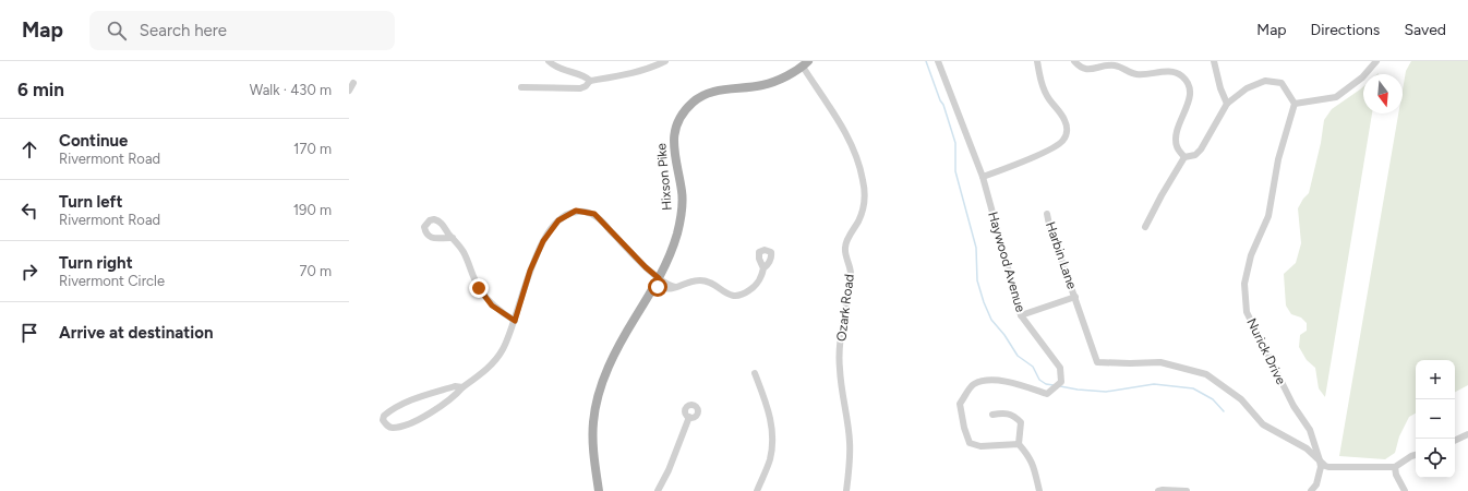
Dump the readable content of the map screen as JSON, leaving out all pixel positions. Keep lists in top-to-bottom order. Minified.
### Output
{"streets":{"main road":["Hixson Pike"],"street":["Harbin Lane","Haywood Avenue","Ozark Road","Nurick Drive"]},"crossings":[["Hixson Pike","Ozark Road"],["Harbin Lane","Nurick Drive"]],"north":"bottom","page":{"header":"Map","search":"Search here","nav":["Map","Directions","Saved"],"heading":["6 min","Walk · 430 m"],"list":[["Continue","Rivermont Road","170 m"],["Turn left","Rivermont Road","190 m"],["Turn right","Rivermont Circle","70 m"],"Arrive at destination"],"map_buttons":["+","−"]}}
